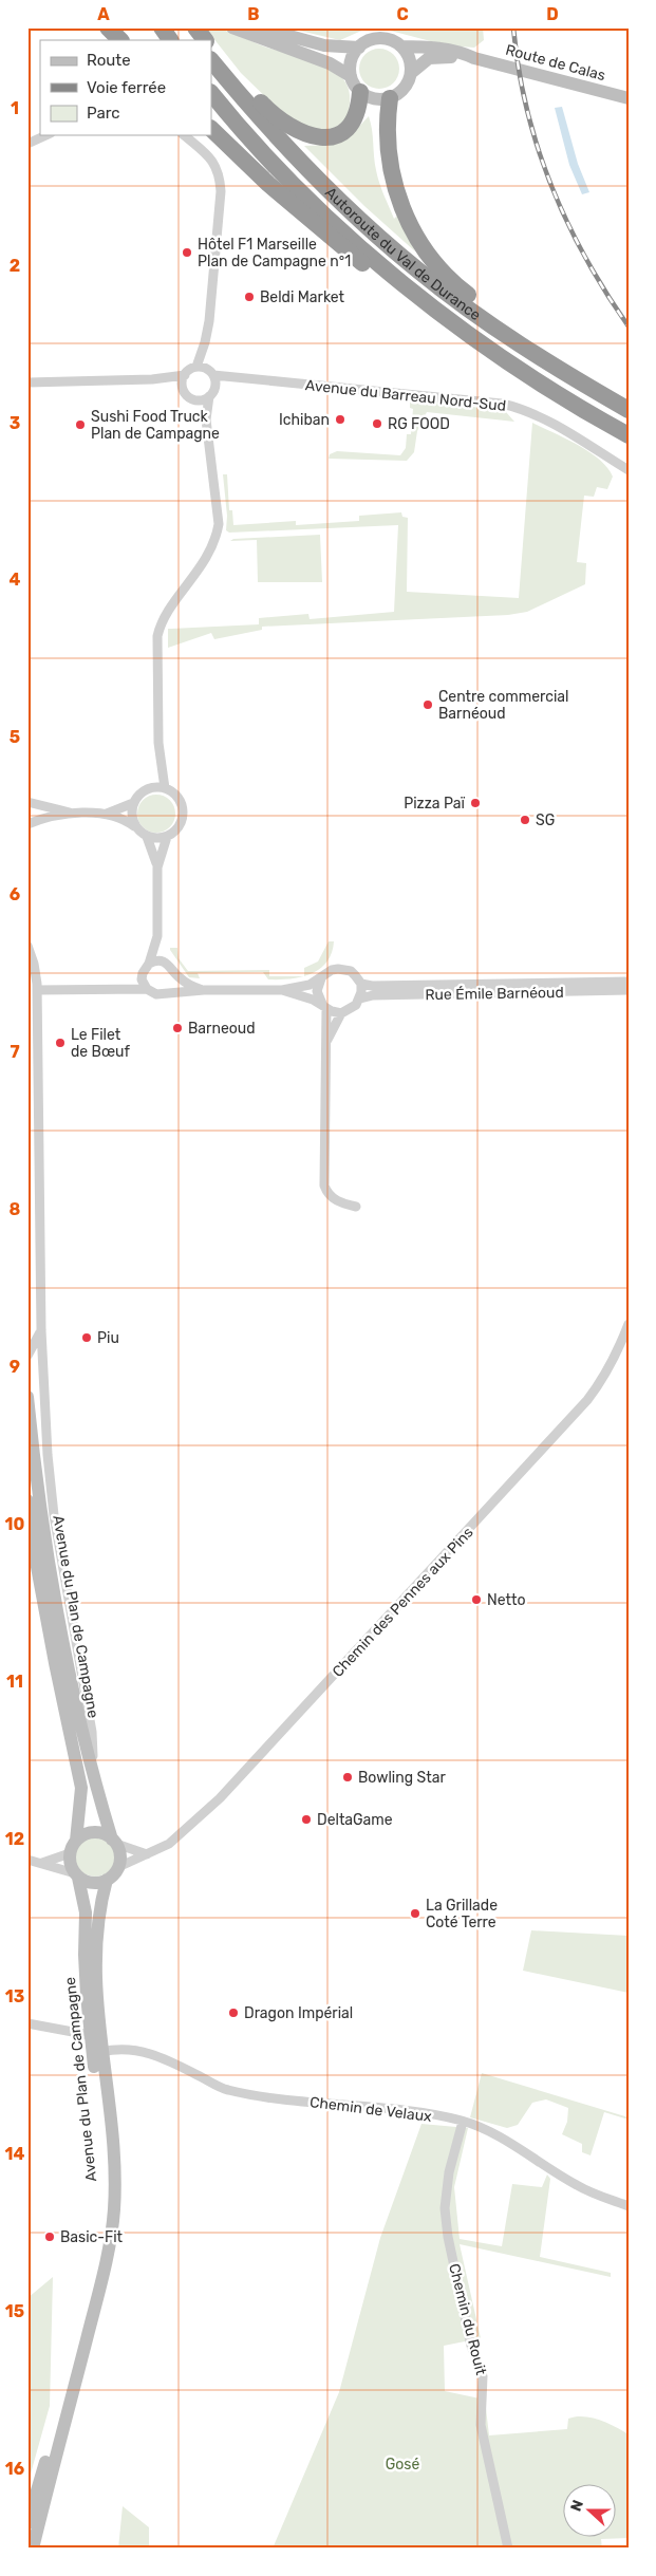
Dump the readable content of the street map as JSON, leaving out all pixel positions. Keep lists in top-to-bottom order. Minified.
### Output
{"streets":{"highway":["Autoroute du Val de Durance"],"main road":["Route de Calas","Avenue du Plan de Campagne"],"street":["Avenue du Barreau Nord-Sud","Rue Émile Barnéoud","Chemin des Pennes aux Pins","Chemin de Velaux","Chemin du Rouit"]},"crossings":[["Chemin des Pennes aux Pins","Avenue du Plan de Campagne"],["Avenue du Plan de Campagne","Chemin de Velaux"],["Chemin de Velaux","Chemin du Rouit"]],"parks":["Gosé"],"places":["Hôtel F1 Marseille Plan de Campagne n°1","Beldi Market","Ichiban","RG FOOD","Sushi Food Truck Plan de Campagne","Centre commercial Barnéoud","Pizza Paï","SG","Barneoud","Le Filet de Bœuf","Piu","Netto","Bowling Star","DeltaGame","La Grillade Coté Terre","Dragon Impérial","Basic-Fit"],"legend":["Route","Voie ferrée","Parc"],"north":"left","grid":{"columns":["A","B","C","D"],"rows":["1","2","3","4","5","6","7","8","9","10","11","12","13","14","15","16"]}}
